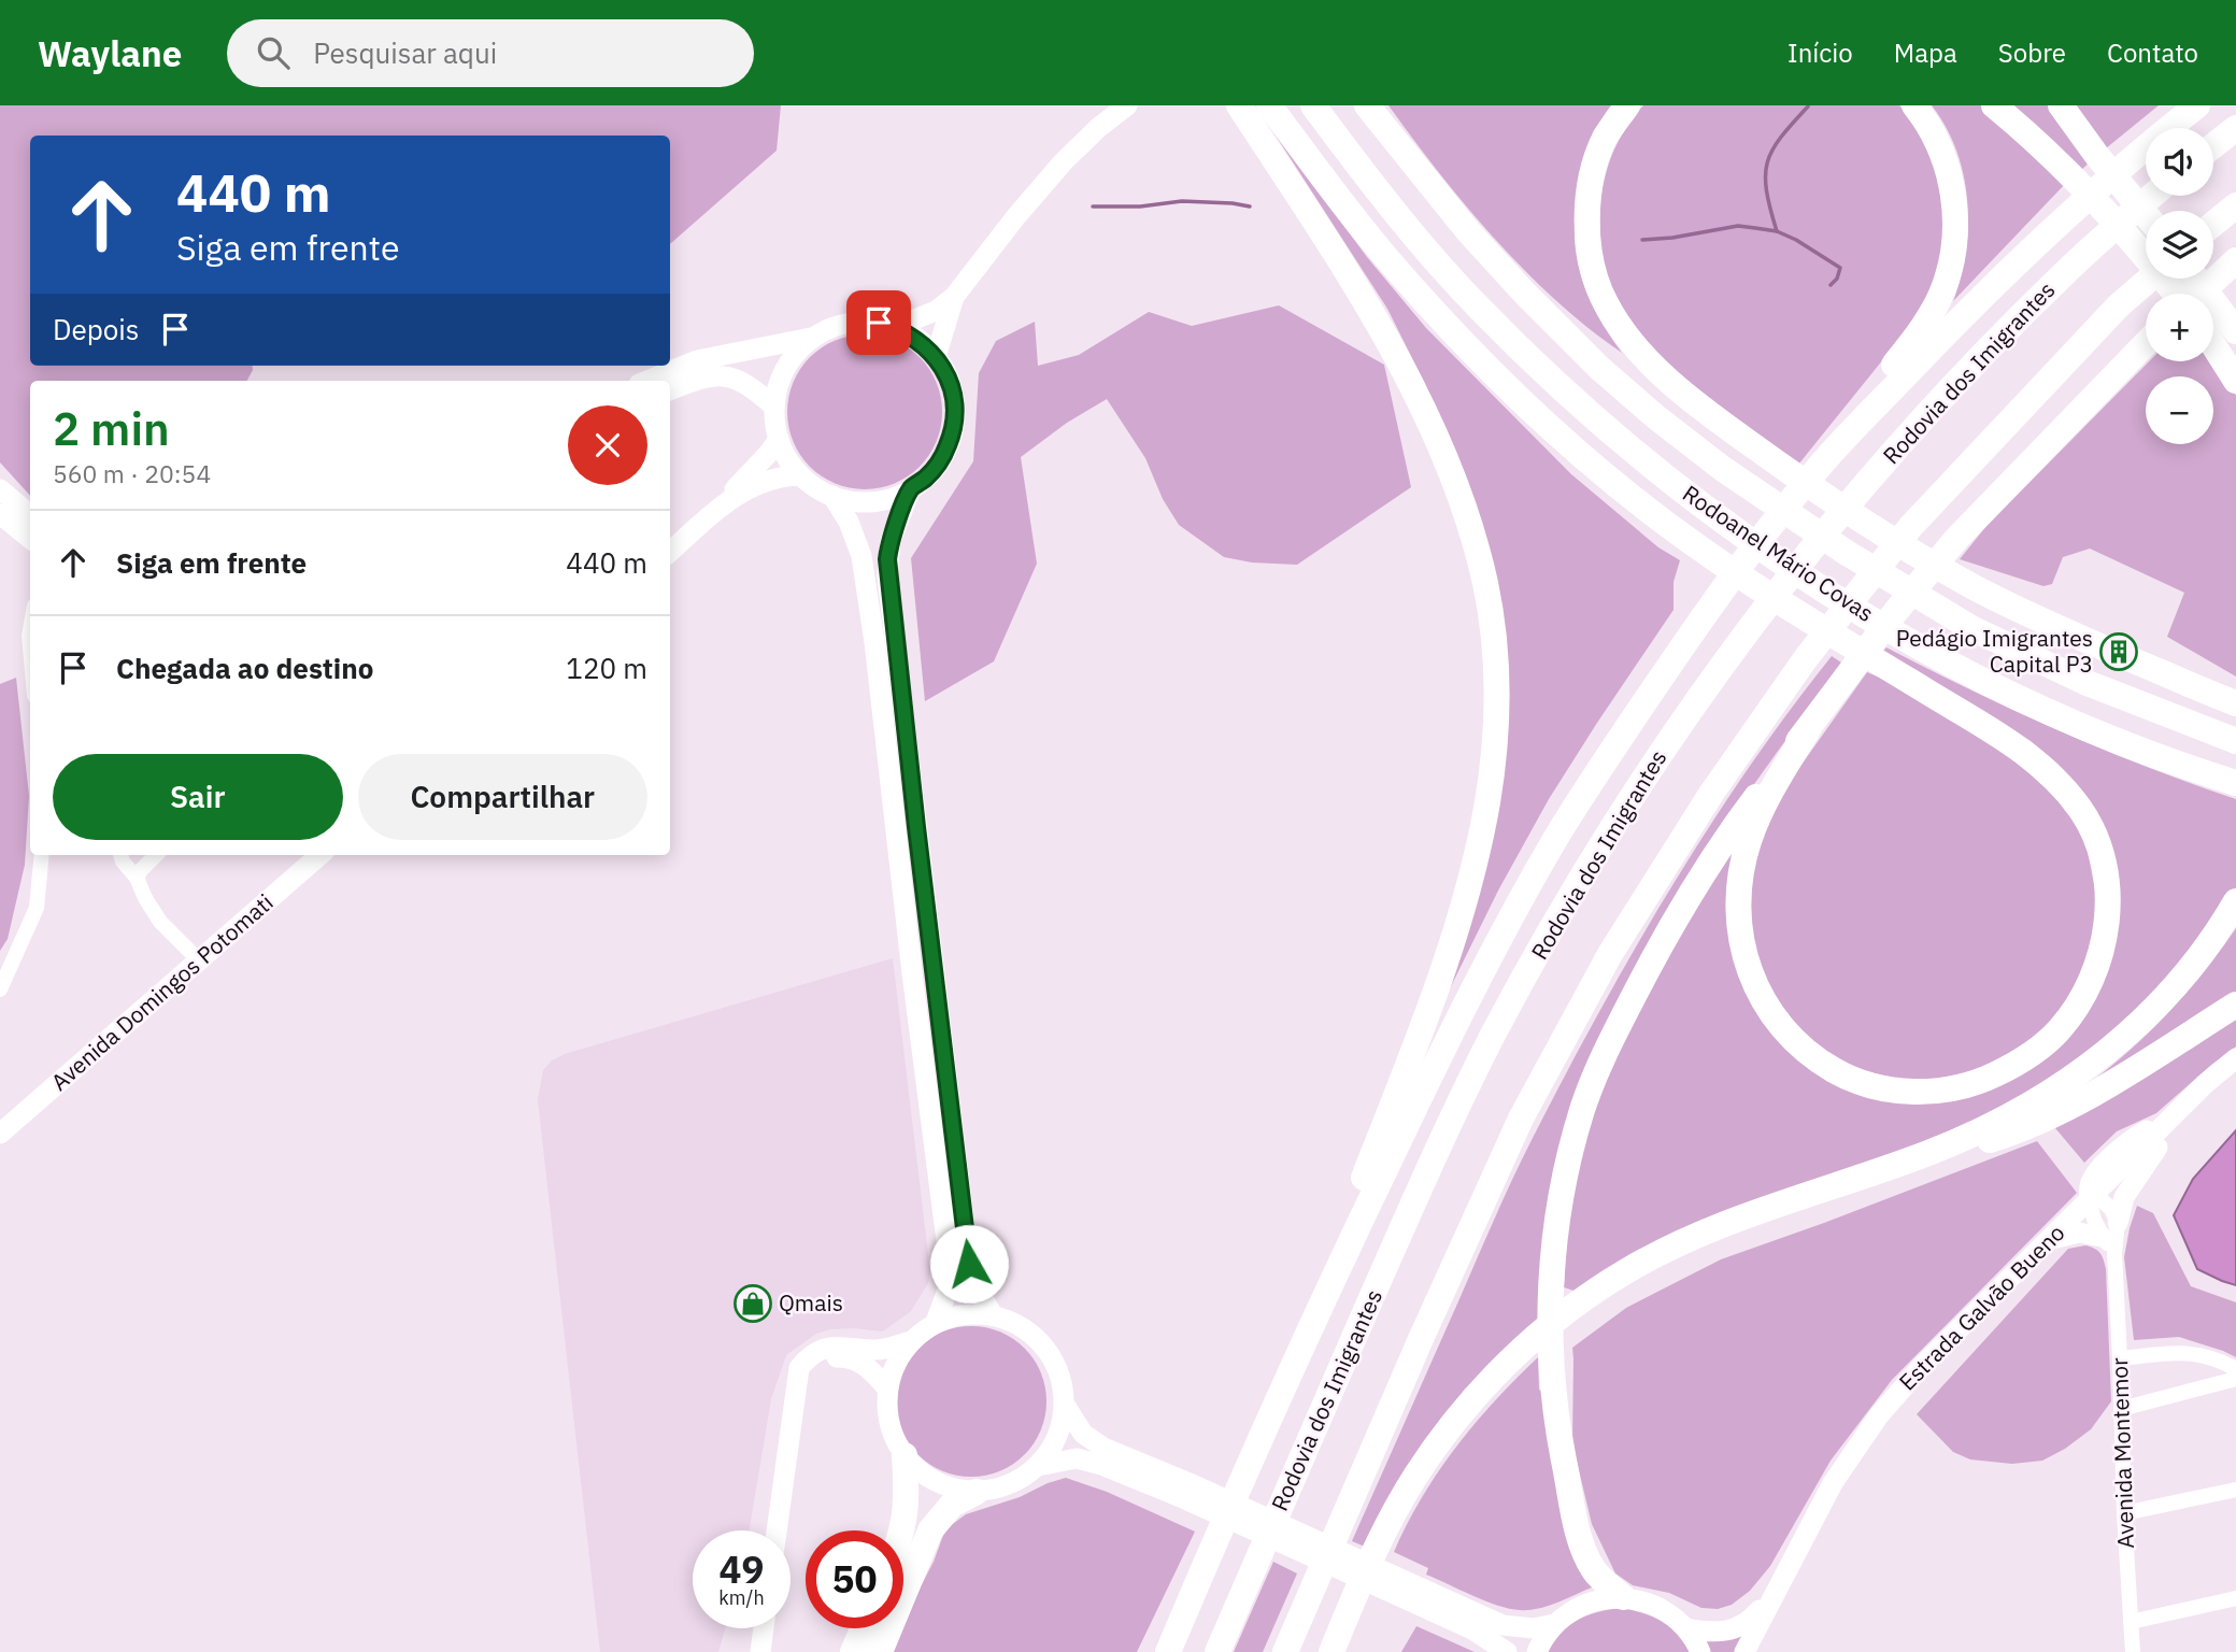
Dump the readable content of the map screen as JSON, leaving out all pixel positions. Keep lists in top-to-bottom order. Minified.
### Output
{"streets":{"highway":["Rodovia dos Imigrantes","Rodoanel Mário Covas"],"main road":["Avenida Domingos Potomati","Estrada Galvão Bueno"],"street":["Avenida Montemor"]},"crossings":[["Estrada Galvão Bueno","Avenida Montemor"]],"places":{"building":["Pedágio Imigrantes Capital P3"],"shop":["Qmais"]},"page":{"header":"Waylane","search":"Pesquisar aqui","nav":["Início","Mapa","Sobre","Contato"],"map_buttons":["+","−"],"turn":["440 m","Siga em frente"],"then":"Depois","heading":["2 min","560 m · 20:54"],"list":[{"name":"Siga em frente","value":"440 m"},{"name":"Chegada ao destino","value":"120 m"}],"buttons":["Sair","Compartilhar"],"speed":"49 km/h","limit":"50"}}
